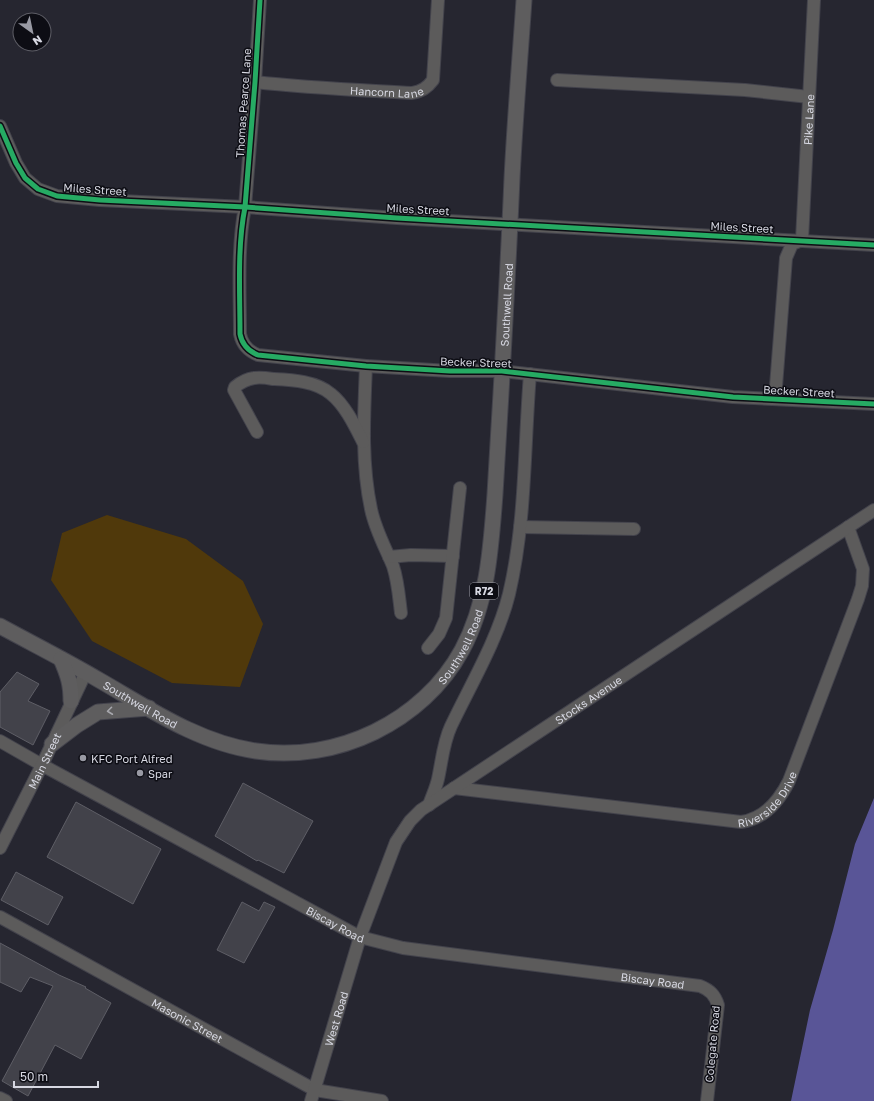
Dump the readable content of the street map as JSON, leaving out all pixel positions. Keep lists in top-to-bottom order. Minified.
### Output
{"streets":{"main road":["Southwell Road","R72"],"street":["Hancorn Lane","Thomas Pearce Lane","Pike Lane","Miles Street","Becker Street","Stocks Avenue","Main Street","Riverside Drive","Biscay Road","West Road","Masonic Street","Colegate Road"]},"crossings":[["Hancorn Lane","Thomas Pearce Lane"],["Thomas Pearce Lane","Miles Street"],["Thomas Pearce Lane","Becker Street"],["Pike Lane","Miles Street"],["Miles Street","Southwell Road"],["Miles Street","Becker Street"],["Southwell Road","Becker Street"],["Southwell Road","Main Street"],["Stocks Avenue","Riverside Drive"],["Stocks Avenue","Biscay Road"],["Stocks Avenue","West Road"],["Main Street","Biscay Road"],["Biscay Road","West Road"],["Biscay Road","Colegate Road"],["West Road","Masonic Street"]],"places":["KFC Port Alfred","Spar"],"scale_bar":"50 m","north":"bottom right"}
